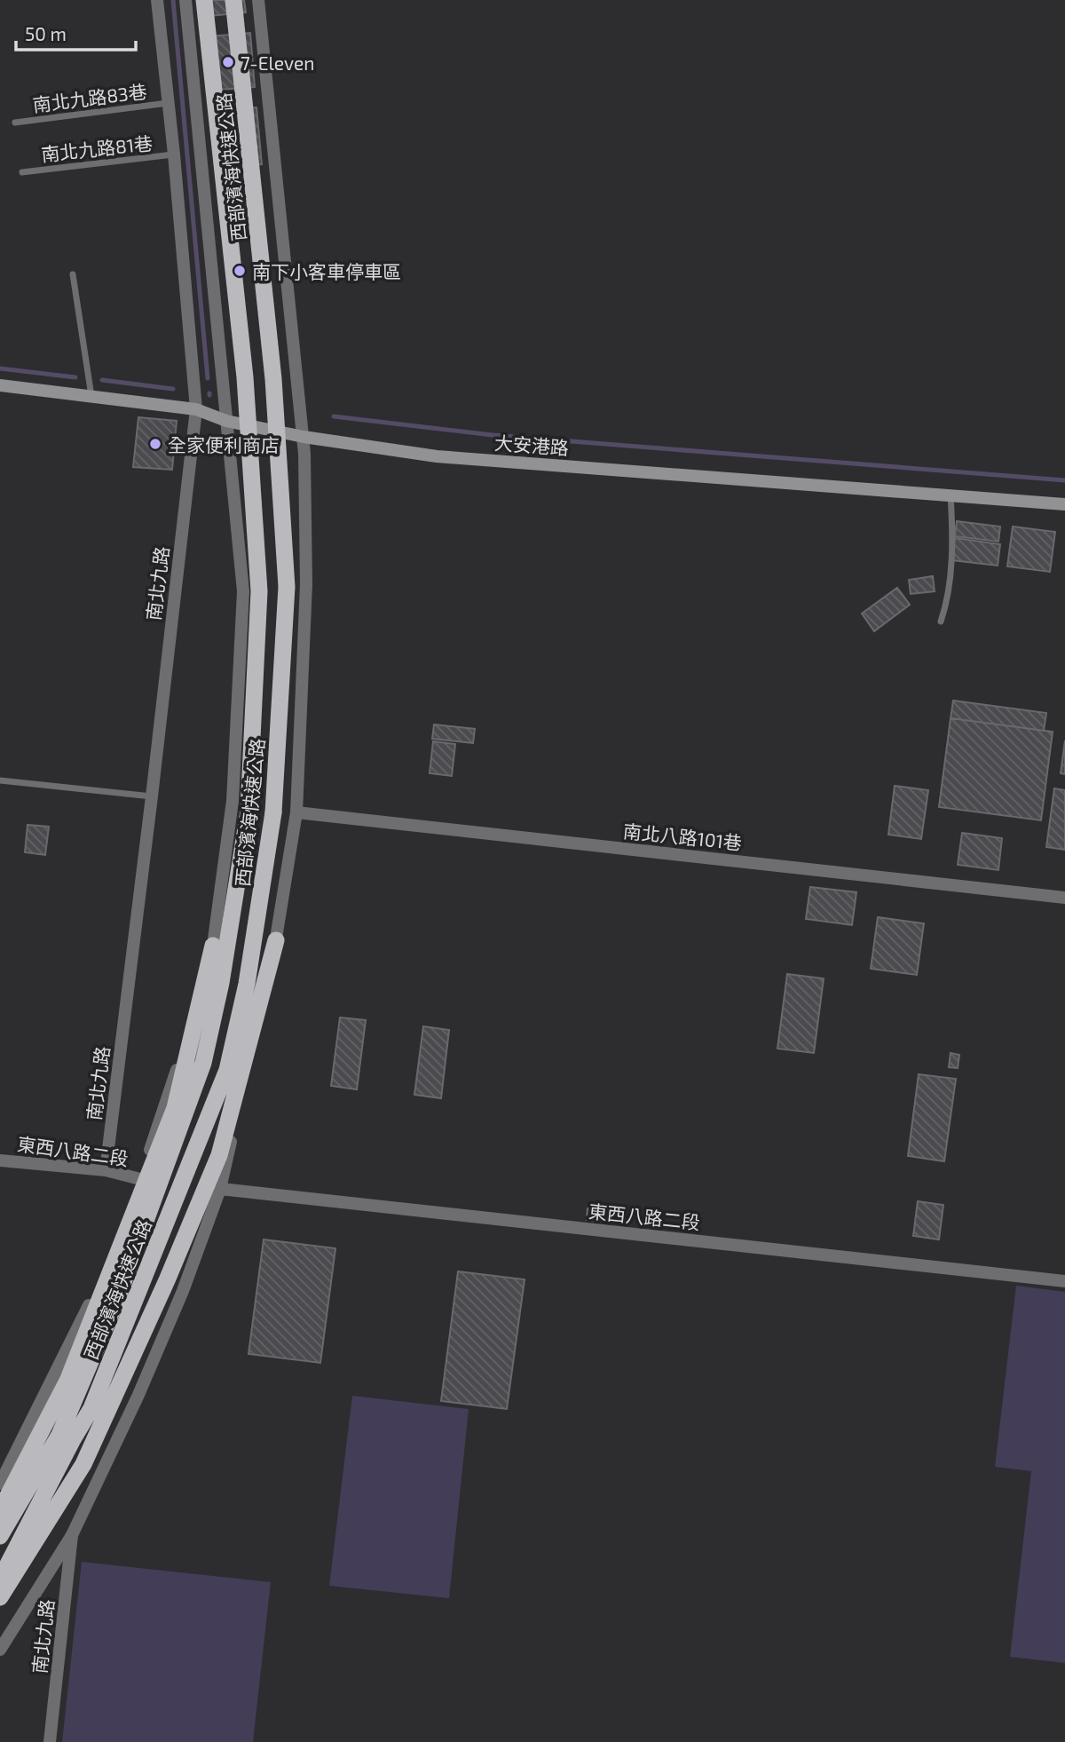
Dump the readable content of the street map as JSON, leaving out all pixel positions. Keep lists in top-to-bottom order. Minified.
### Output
{"streets":{"highway":["西部濱海快速公路"],"main road":["大安港路"],"street":["南北九路","南北八路101巷","東西八路二段"],"lane":["南北九路83巷","南北九路81巷"]},"crossings":[["南北九路83巷","南北九路"],["南北九路81巷","南北九路"],["大安港路","南北九路"],["南北九路","東西八路二段"]],"places":["7-Eleven","南下小客車停車區","全家便利商店"],"scale_bar":"50 m"}
